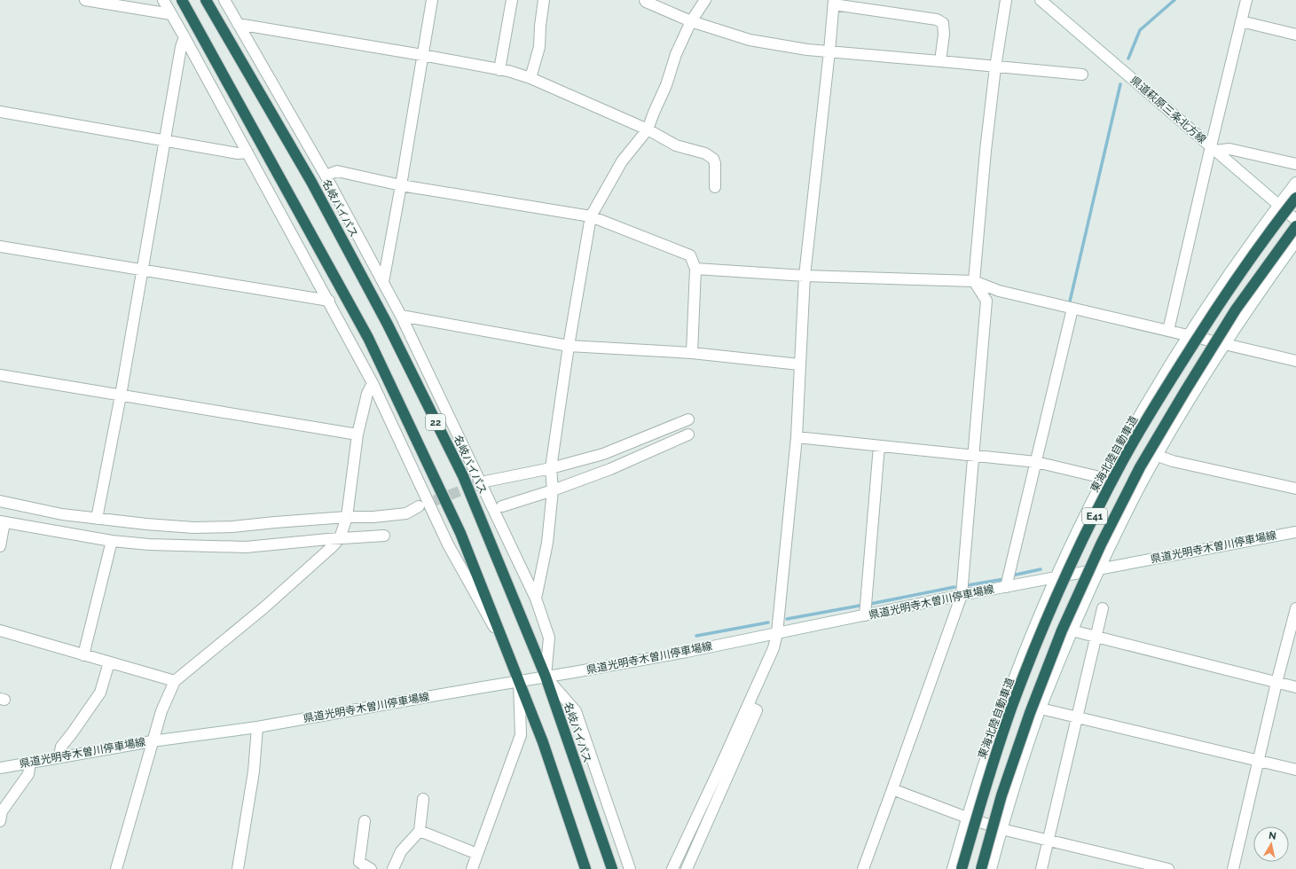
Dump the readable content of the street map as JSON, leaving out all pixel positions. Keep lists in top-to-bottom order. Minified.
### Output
{"streets":{"highway":["名岐バイパス","22","東海北陸自動車道","E41"],"street":["県道萩原三条北方線","県道光明寺木曽川停車場線"]},"crossings":[["名岐バイパス","県道光明寺木曽川停車場線"],["22","県道光明寺木曽川停車場線"]],"north":"top"}
